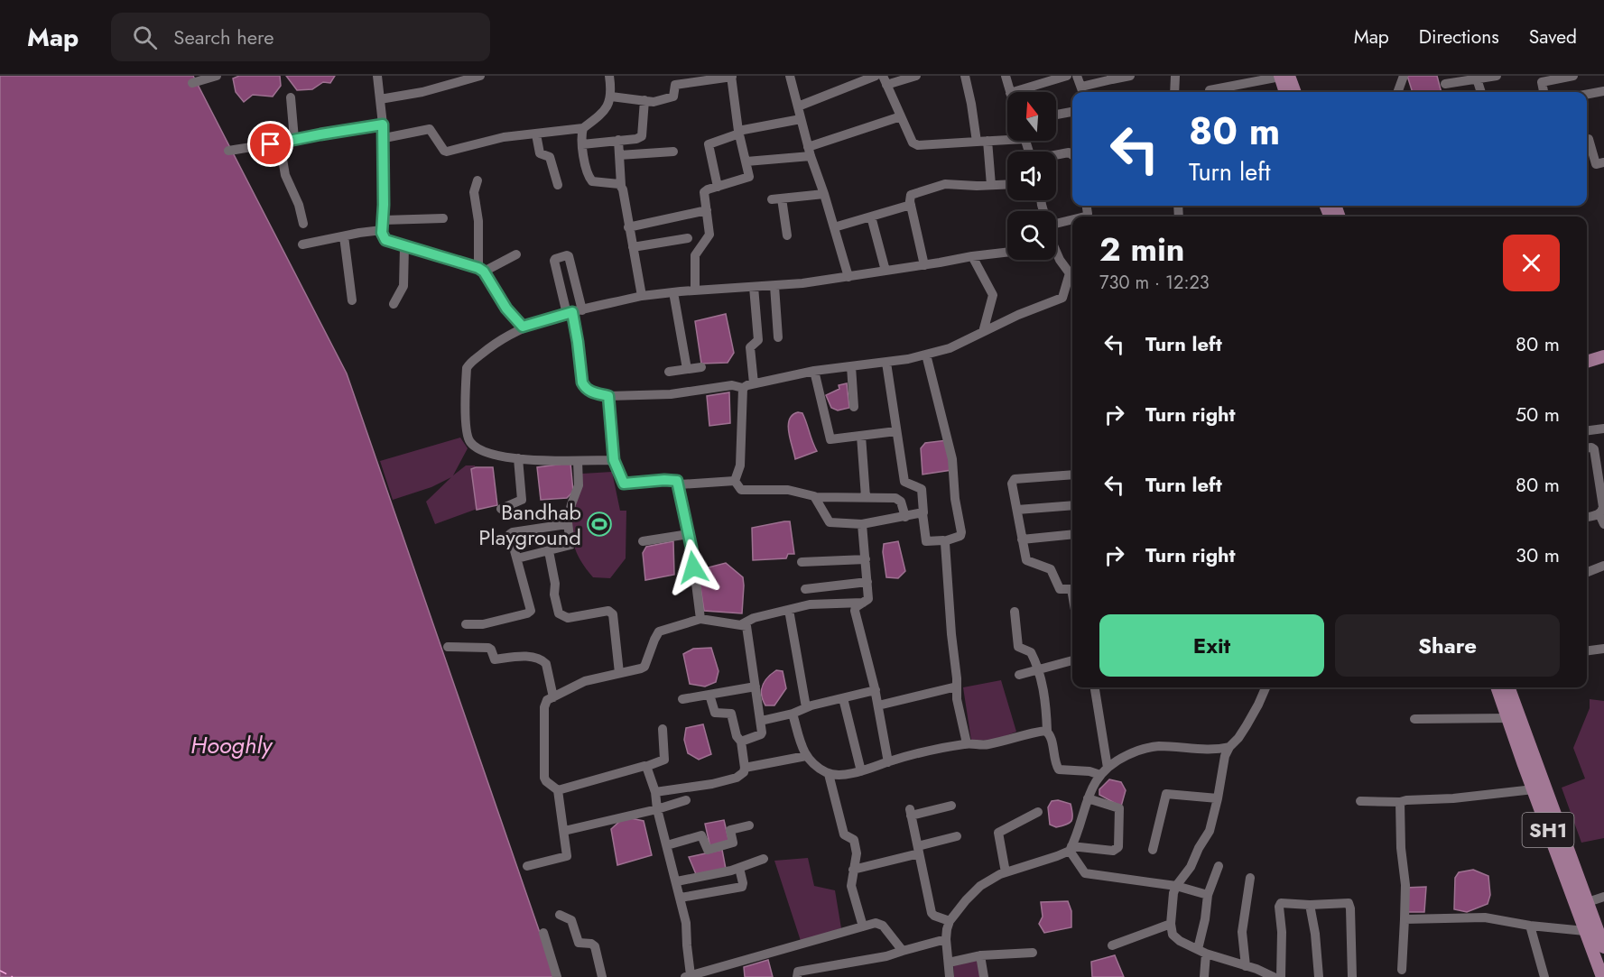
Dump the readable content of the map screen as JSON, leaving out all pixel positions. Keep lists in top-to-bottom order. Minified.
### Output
{"streets":{"main road":["SH1"]},"water":["Hooghly"],"places":{"sports":["Bandhab Playground"]},"north":"top","page":{"header":"Map","search":"Search here","nav":["Map","Directions","Saved"],"turn":["80 m","Turn left"],"heading":["2 min","730 m · 12:23"],"list":[{"name":"Turn left","value":"80 m"},{"name":"Turn right","value":"50 m"},{"name":"Turn left","value":"80 m"},{"name":"Turn right","value":"30 m"}],"buttons":["Exit","Share"]}}
